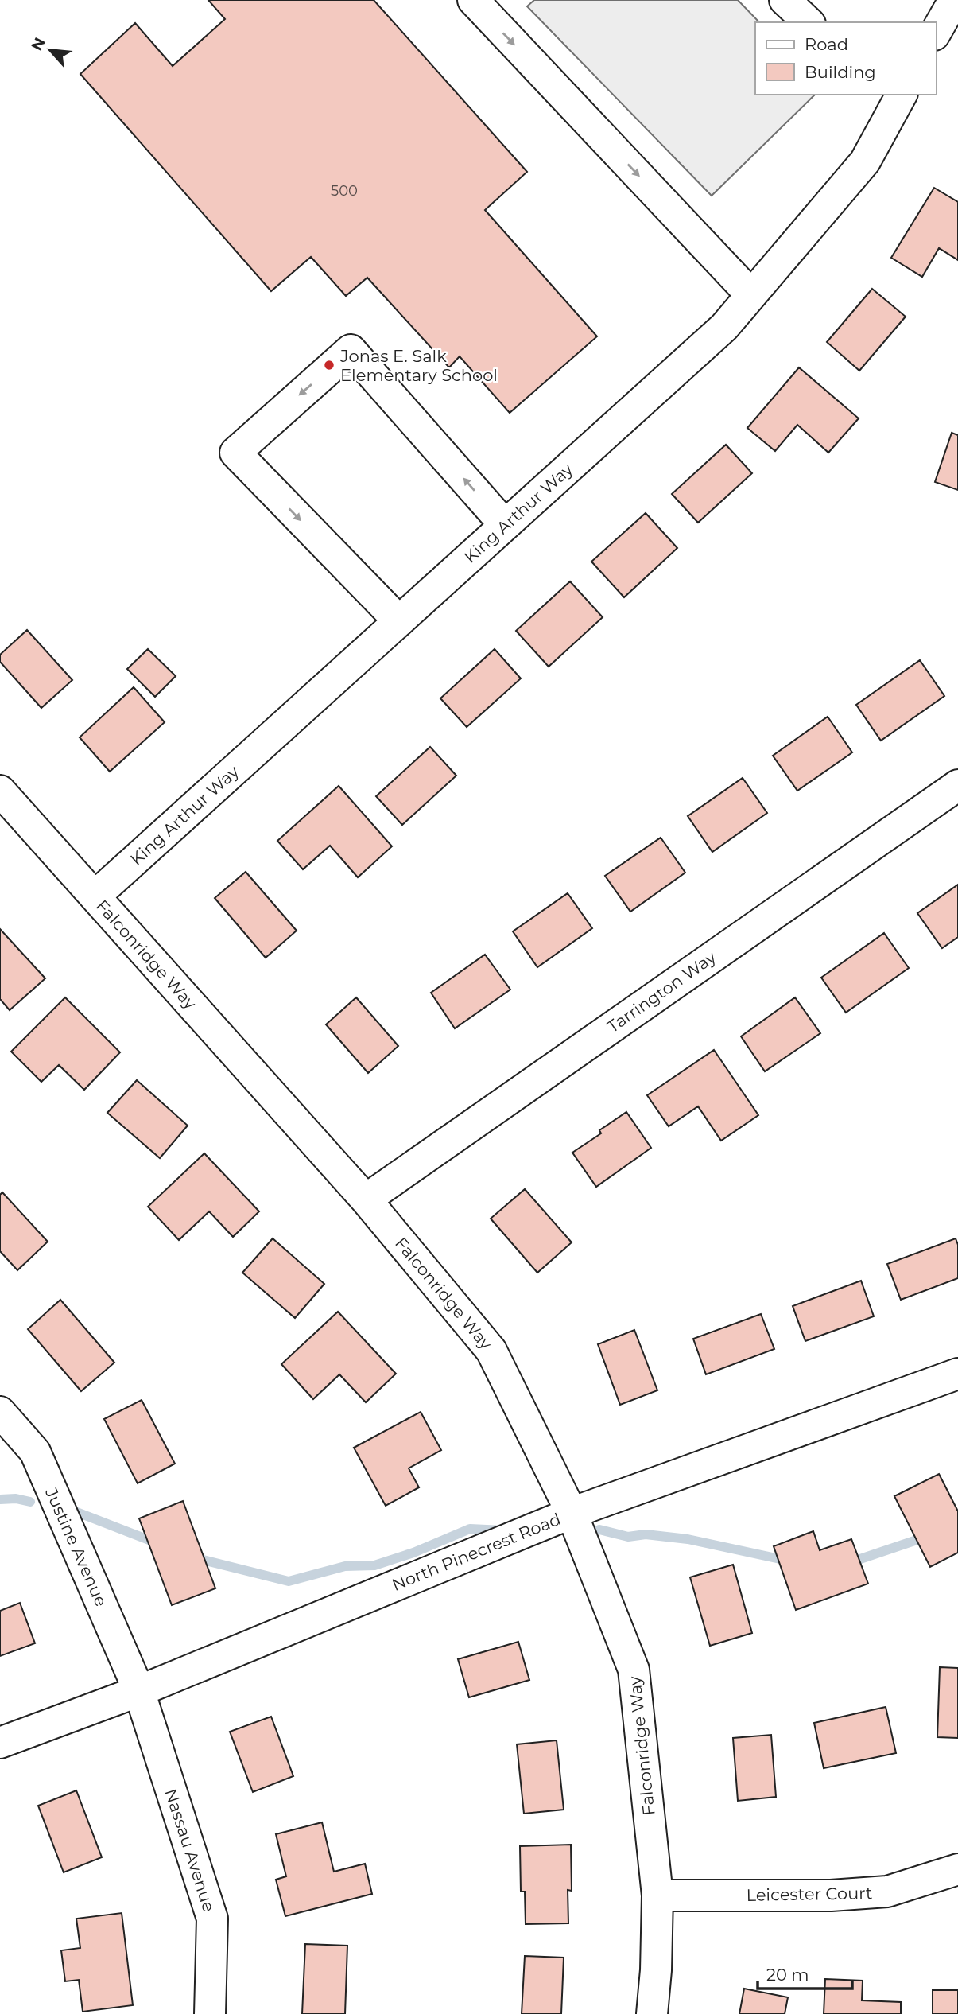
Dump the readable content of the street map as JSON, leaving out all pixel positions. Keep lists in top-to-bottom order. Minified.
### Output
{"streets":{"street":["King Arthur Way","Falconridge Way","Tarrington Way","Justine Avenue","North Pinecrest Road","Nassau Avenue","Leicester Court"]},"crossings":[["King Arthur Way","Falconridge Way"],["Falconridge Way","Tarrington Way"],["Falconridge Way","North Pinecrest Road"],["Falconridge Way","Leicester Court"],["Justine Avenue","North Pinecrest Road"],["Justine Avenue","Nassau Avenue"],["North Pinecrest Road","Nassau Avenue"]],"places":["Jonas E. Salk Elementary School"],"house_numbers":["500"],"legend":["Road","Building"],"scale_bar":"20 m","north":"top left"}
